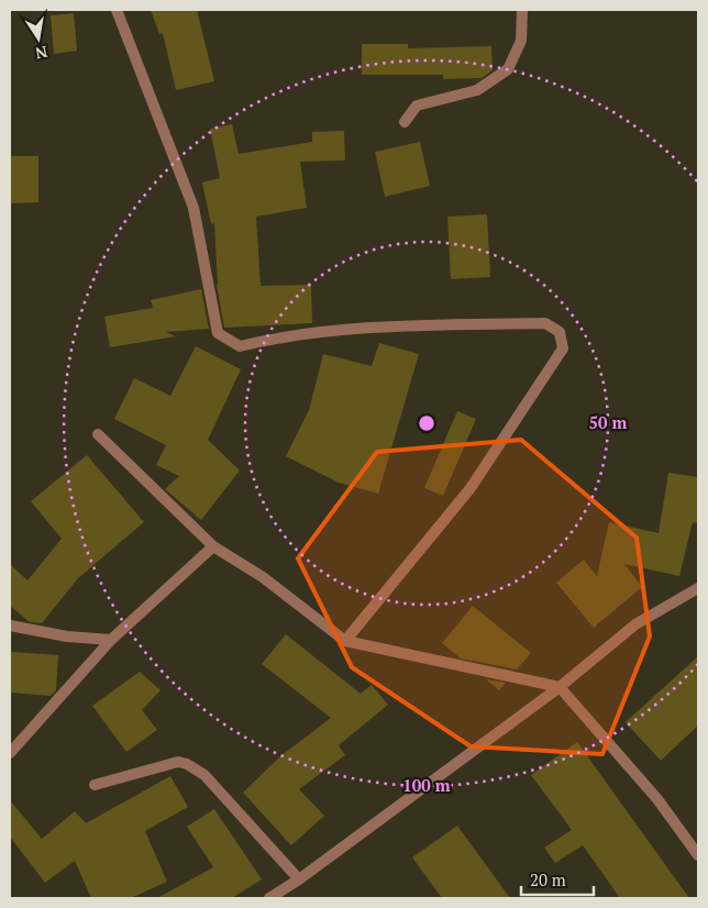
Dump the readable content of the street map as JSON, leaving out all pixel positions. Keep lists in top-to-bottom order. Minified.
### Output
{"scale_bar":"20 m","north":"bottom","rings":["50 m","100 m"]}
